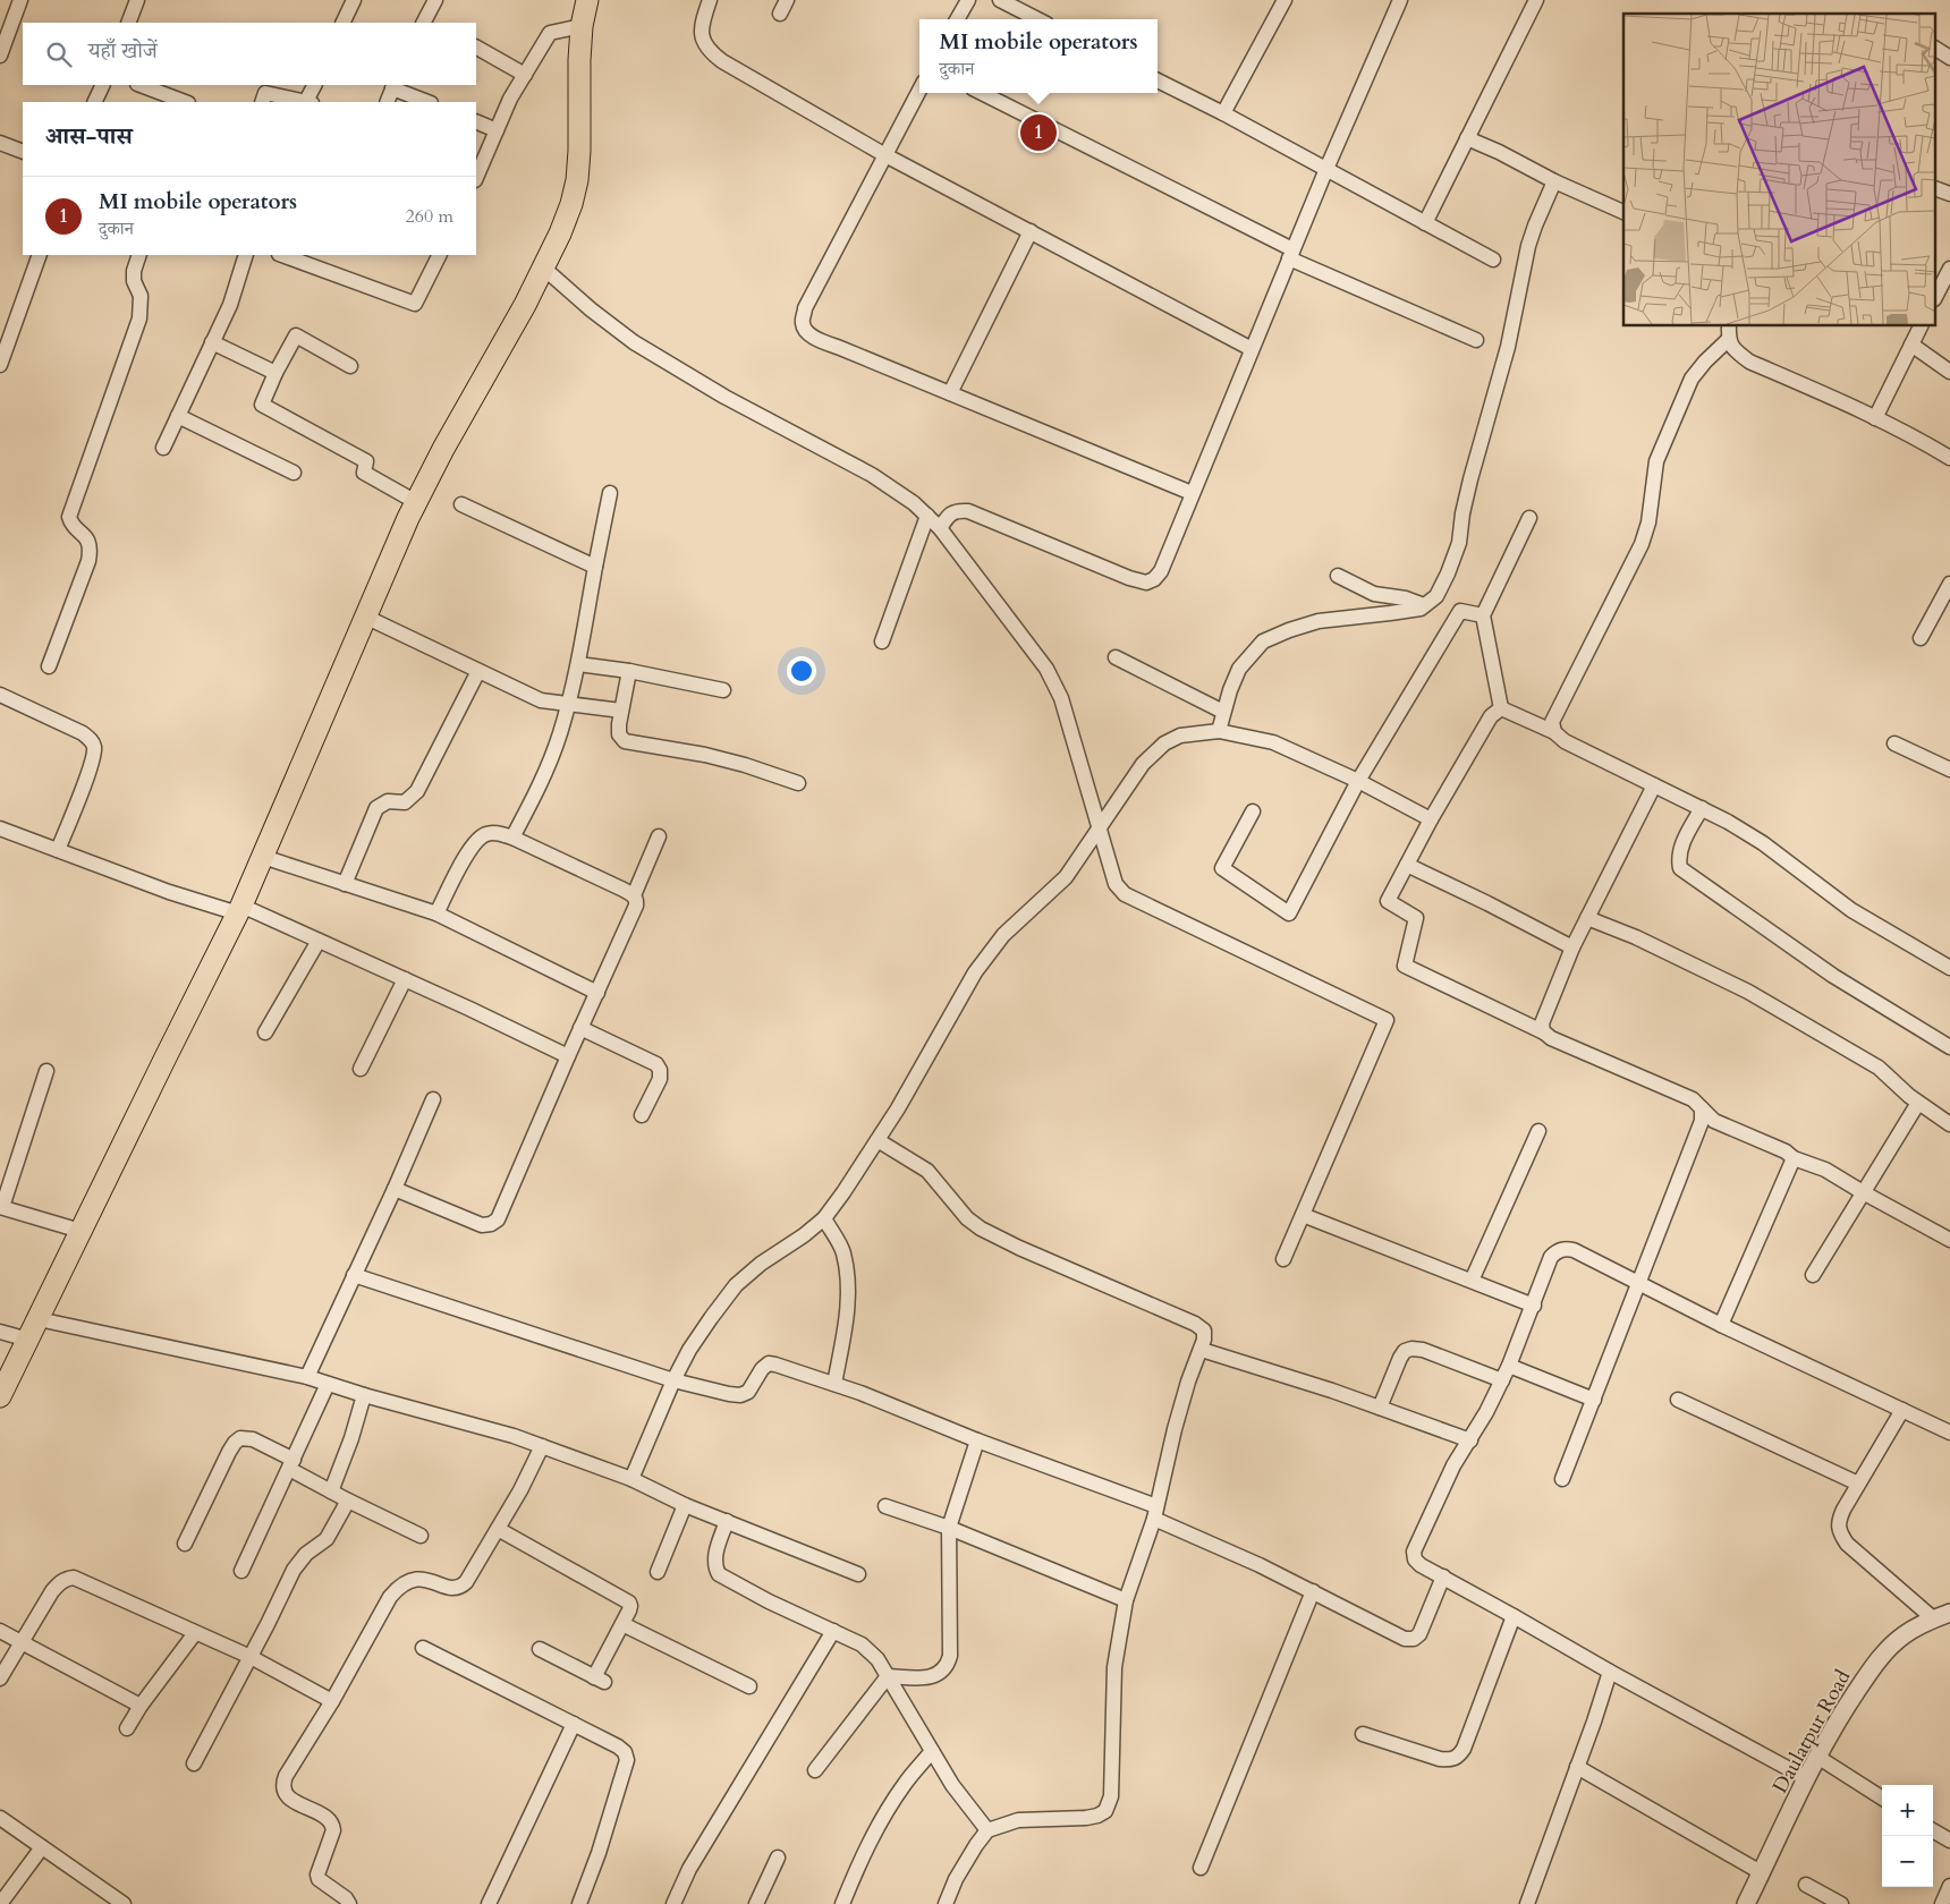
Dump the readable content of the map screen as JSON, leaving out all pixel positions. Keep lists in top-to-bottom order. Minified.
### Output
{"streets":{"street":["Daulatpur Road"]},"page":{"popup":["MI mobile operators","दुकान"],"search":"यहाँ खोजें","heading":"आस-पास","pins":"1","list":[{"mark":"1","name":"MI mobile operators","note":"दुकान","value":"260 m"}],"map_buttons":["+","−"]}}
